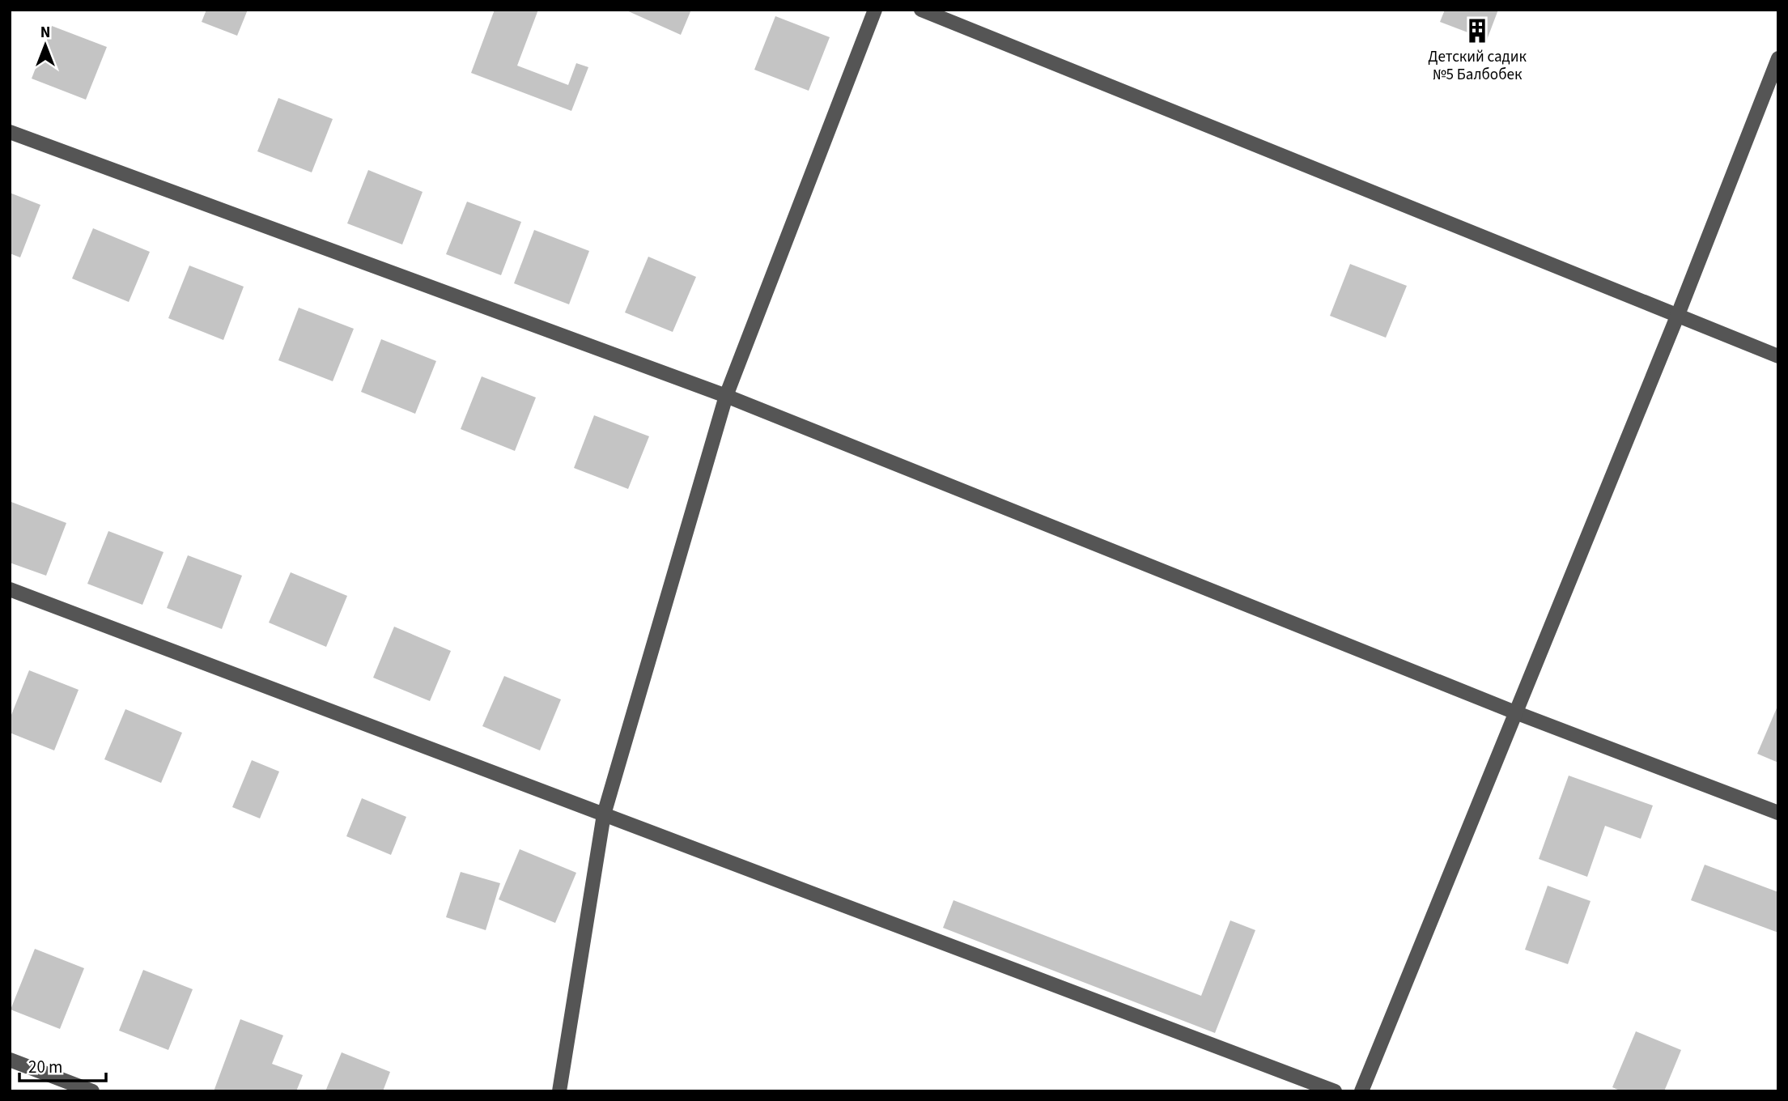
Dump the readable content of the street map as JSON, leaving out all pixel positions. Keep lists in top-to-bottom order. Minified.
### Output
{"places":{"building":["Детский садик №5 Балбобек"]},"scale_bar":"20 m","north":"top"}
